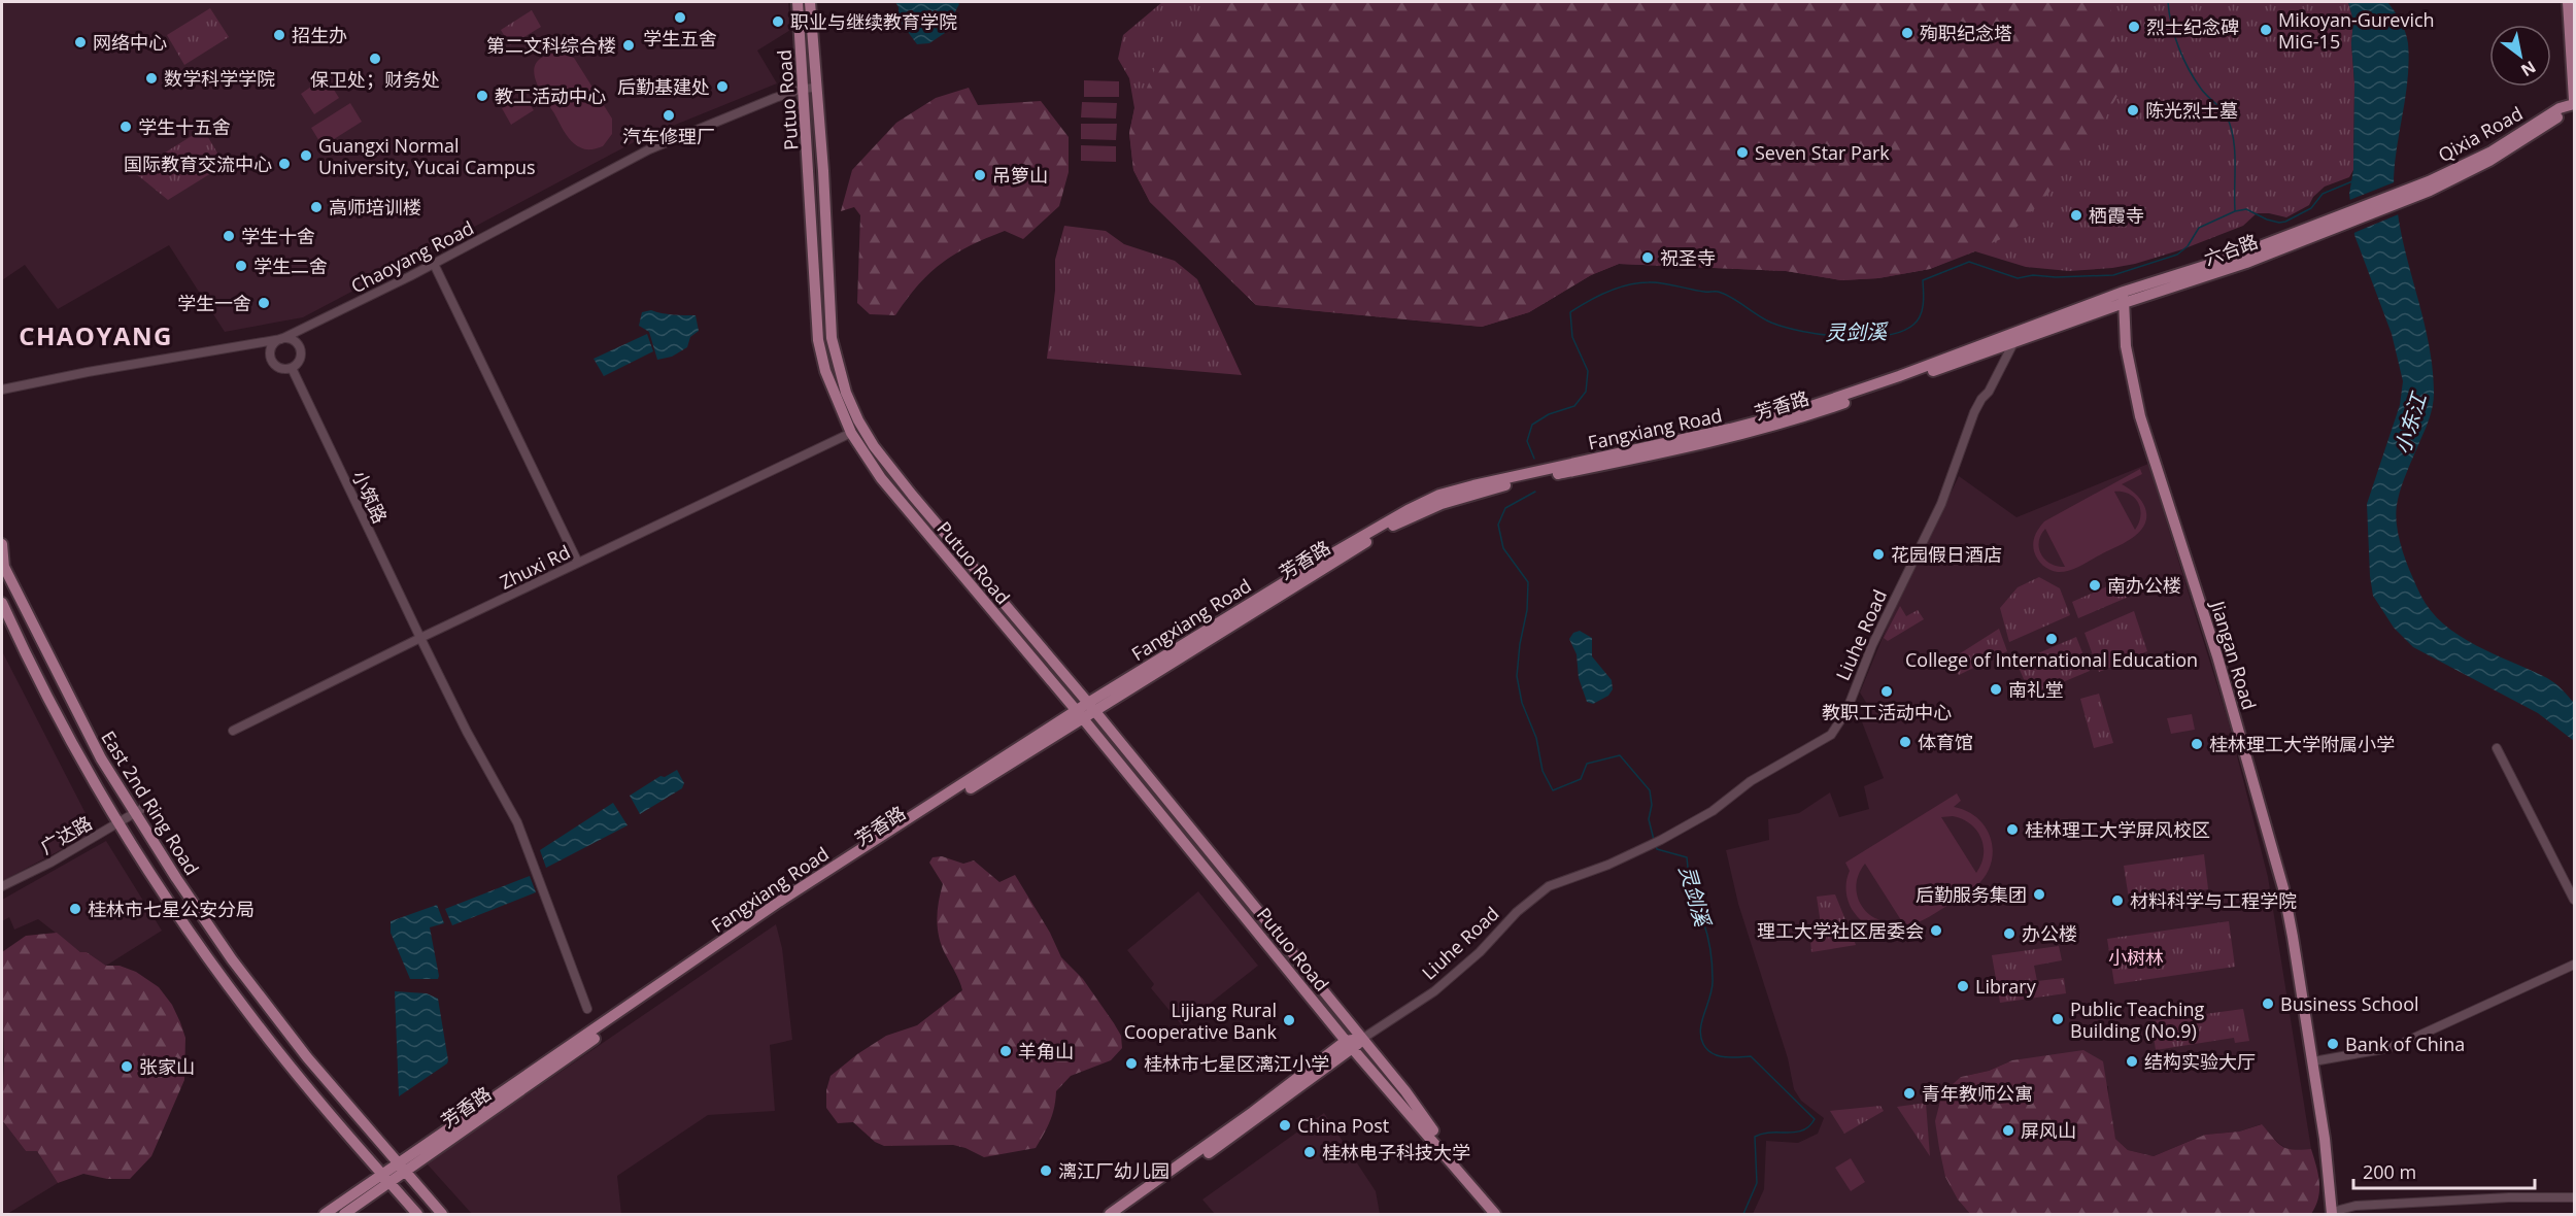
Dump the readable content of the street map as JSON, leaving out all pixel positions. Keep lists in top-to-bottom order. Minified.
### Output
{"streets":{"main road":["Putuo Road","Qixia Road","六合路","芳香路","Fangxiang Road","Jiangan Road","East 2nd Ring Road"],"street":["Chaoyang Road","小筑路","Zhuxi Rd","Liuhe Road","广达路"]},"crossings":[["Putuo Road","Chaoyang Road"],["Putuo Road","芳香路"],["Putuo Road","Fangxiang Road"],["Putuo Road","Zhuxi Rd"],["Putuo Road","Liuhe Road"],["Qixia Road","六合路"],["六合路","芳香路"],["六合路","Jiangan Road"],["Chaoyang Road","小筑路"],["芳香路","Fangxiang Road"],["芳香路","Liuhe Road"],["芳香路","Jiangan Road"],["Fangxiang Road","East 2nd Ring Road"],["小筑路","Zhuxi Rd"],["East 2nd Ring Road","广达路"]],"districts":["CHAOYANG"],"water":["灵剑溪","小东江"],"parks":["小树林"],"places":["学生五舍","职业与继续教育学院","烈士纪念碑","Mikoyan-Gurevich MiG-15","殉职纪念塔","招生办","网络中心","第二文科综合楼","保卫处；财务处","数学科学学院","后勤基建处","教工活动中心","陈光烈士墓","汽车修理厂","学生十五舍","Seven Star Park","Guangxi Normal University, Yucai Campus","国际教育交流中心","吊箩山","高师培训楼","栖霞寺","学生十舍","祝圣寺","学生二舍","学生一舍","花园假日酒店","南办公楼","College of International Education","南礼堂","教职工活动中心","体育馆","桂林理工大学附属小学","桂林理工大学屏风校区","后勤服务集团","材料科学与工程学院","桂林市七星公安分局","理工大学社区居委会","办公楼","Library","Business School","Public Teaching Building (No.9)","Lijiang Rural Cooperative Bank","Bank of China","羊角山","结构实验大厅","桂林市七星区漓江小学","张家山","青年教师公寓","China Post","屏风山","桂林电子科技大学","漓江厂幼儿园"],"scale_bar":"200 m","north":"bottom right"}
